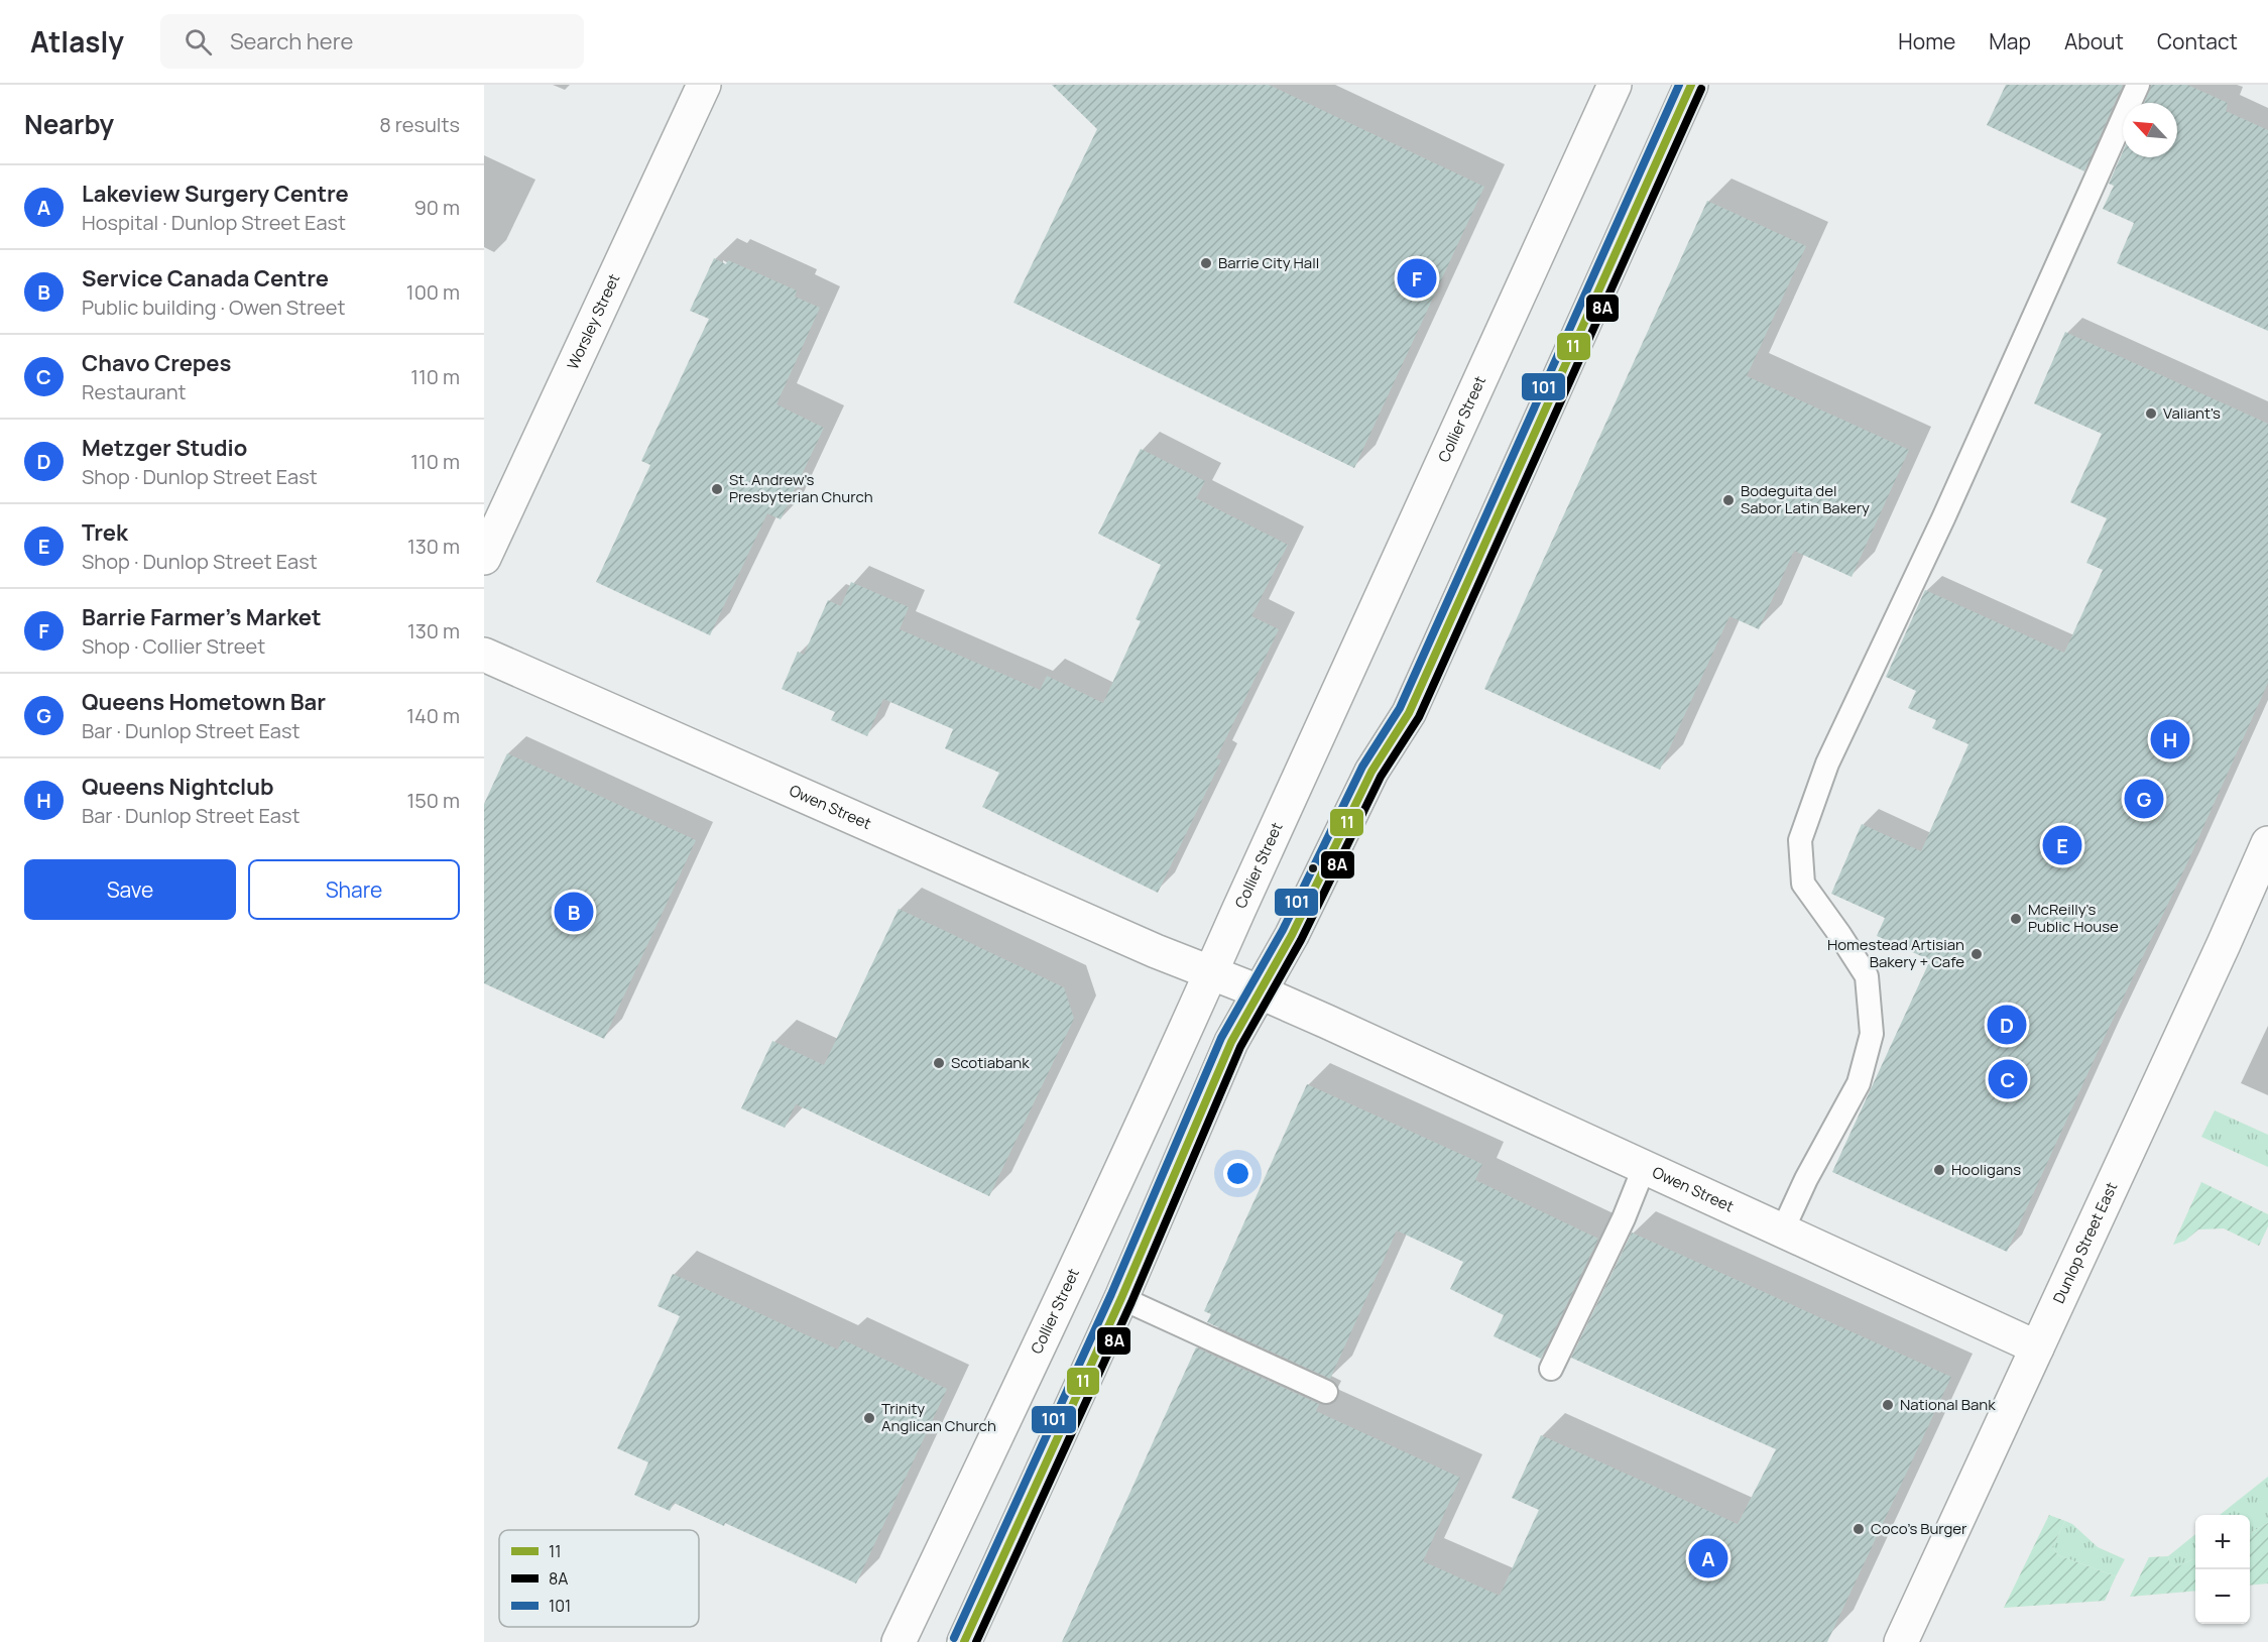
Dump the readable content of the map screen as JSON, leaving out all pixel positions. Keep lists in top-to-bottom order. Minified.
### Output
{"streets":{"street":["Worsley Street","Collier Street","Owen Street","Dunlop Street East"]},"crossings":[["Collier Street","Owen Street"],["Owen Street","Dunlop Street East"]],"places":["Barrie City Hall","Valiant's","St. Andrew's Presbyterian Church","Bodeguita del Sabor Latin Bakery","McReilly's Public House","Homestead Artisian Bakery + Cafe","Scotiabank","Hooligans","National Bank","Trinity Anglican Church","Coco's Burger"],"lines":["transit line 11","transit line 101","transit line 8A"],"legend":["11","8A","101"],"north":"top left","page":{"header":"Atlasly","search":"Search here","nav":["Home","Map","About","Contact"],"heading":["Nearby","8 results"],"list":[{"mark":"A","name":"Lakeview Surgery Centre","note":"Hospital · Dunlop Street East","value":"90 m"},{"mark":"B","name":"Service Canada Centre","note":"Public building · Owen Street","value":"100 m"},{"mark":"C","name":"Chavo Crepes","note":"Restaurant","value":"110 m"},{"mark":"D","name":"Metzger Studio","note":"Shop · Dunlop Street East","value":"110 m"},{"mark":"E","name":"Trek","note":"Shop · Dunlop Street East","value":"130 m"},{"mark":"F","name":"Barrie Farmer's Market","note":"Shop · Collier Street","value":"130 m"},{"mark":"G","name":"Queens Hometown Bar","note":"Bar · Dunlop Street East","value":"140 m"},{"mark":"H","name":"Queens Nightclub","note":"Bar · Dunlop Street East","value":"150 m"}],"pins":["F","H","G","E","B","D","C","A"],"buttons":["Save","Share"],"map_buttons":["+","−"]}}
